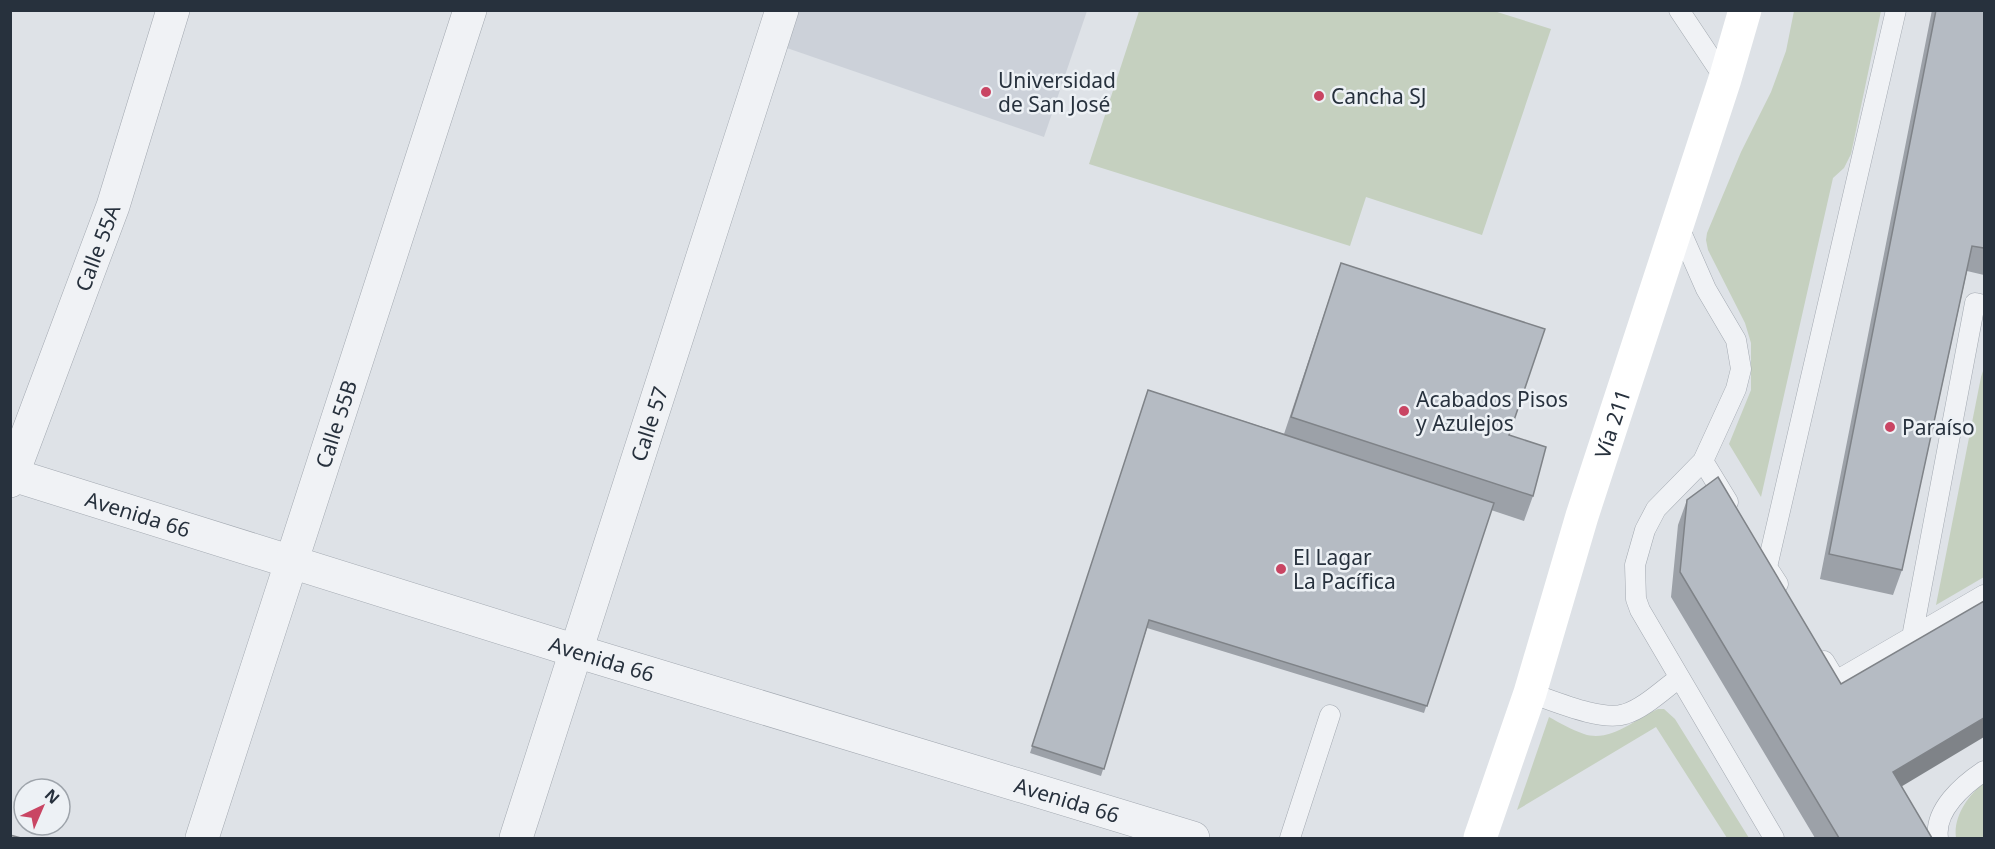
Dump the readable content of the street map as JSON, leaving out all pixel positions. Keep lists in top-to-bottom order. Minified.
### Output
{"streets":{"main road":["Vía 211"],"street":["Calle 55A","Calle 57","Calle 55B","Avenida 66"]},"crossings":[["Calle 55A","Avenida 66"],["Calle 57","Avenida 66"],["Calle 55B","Avenida 66"]],"places":["Universidad de San José","Cancha SJ","Acabados Pisos y Azulejos","Paraíso","El Lagar La Pacífica"],"north":"top right"}
